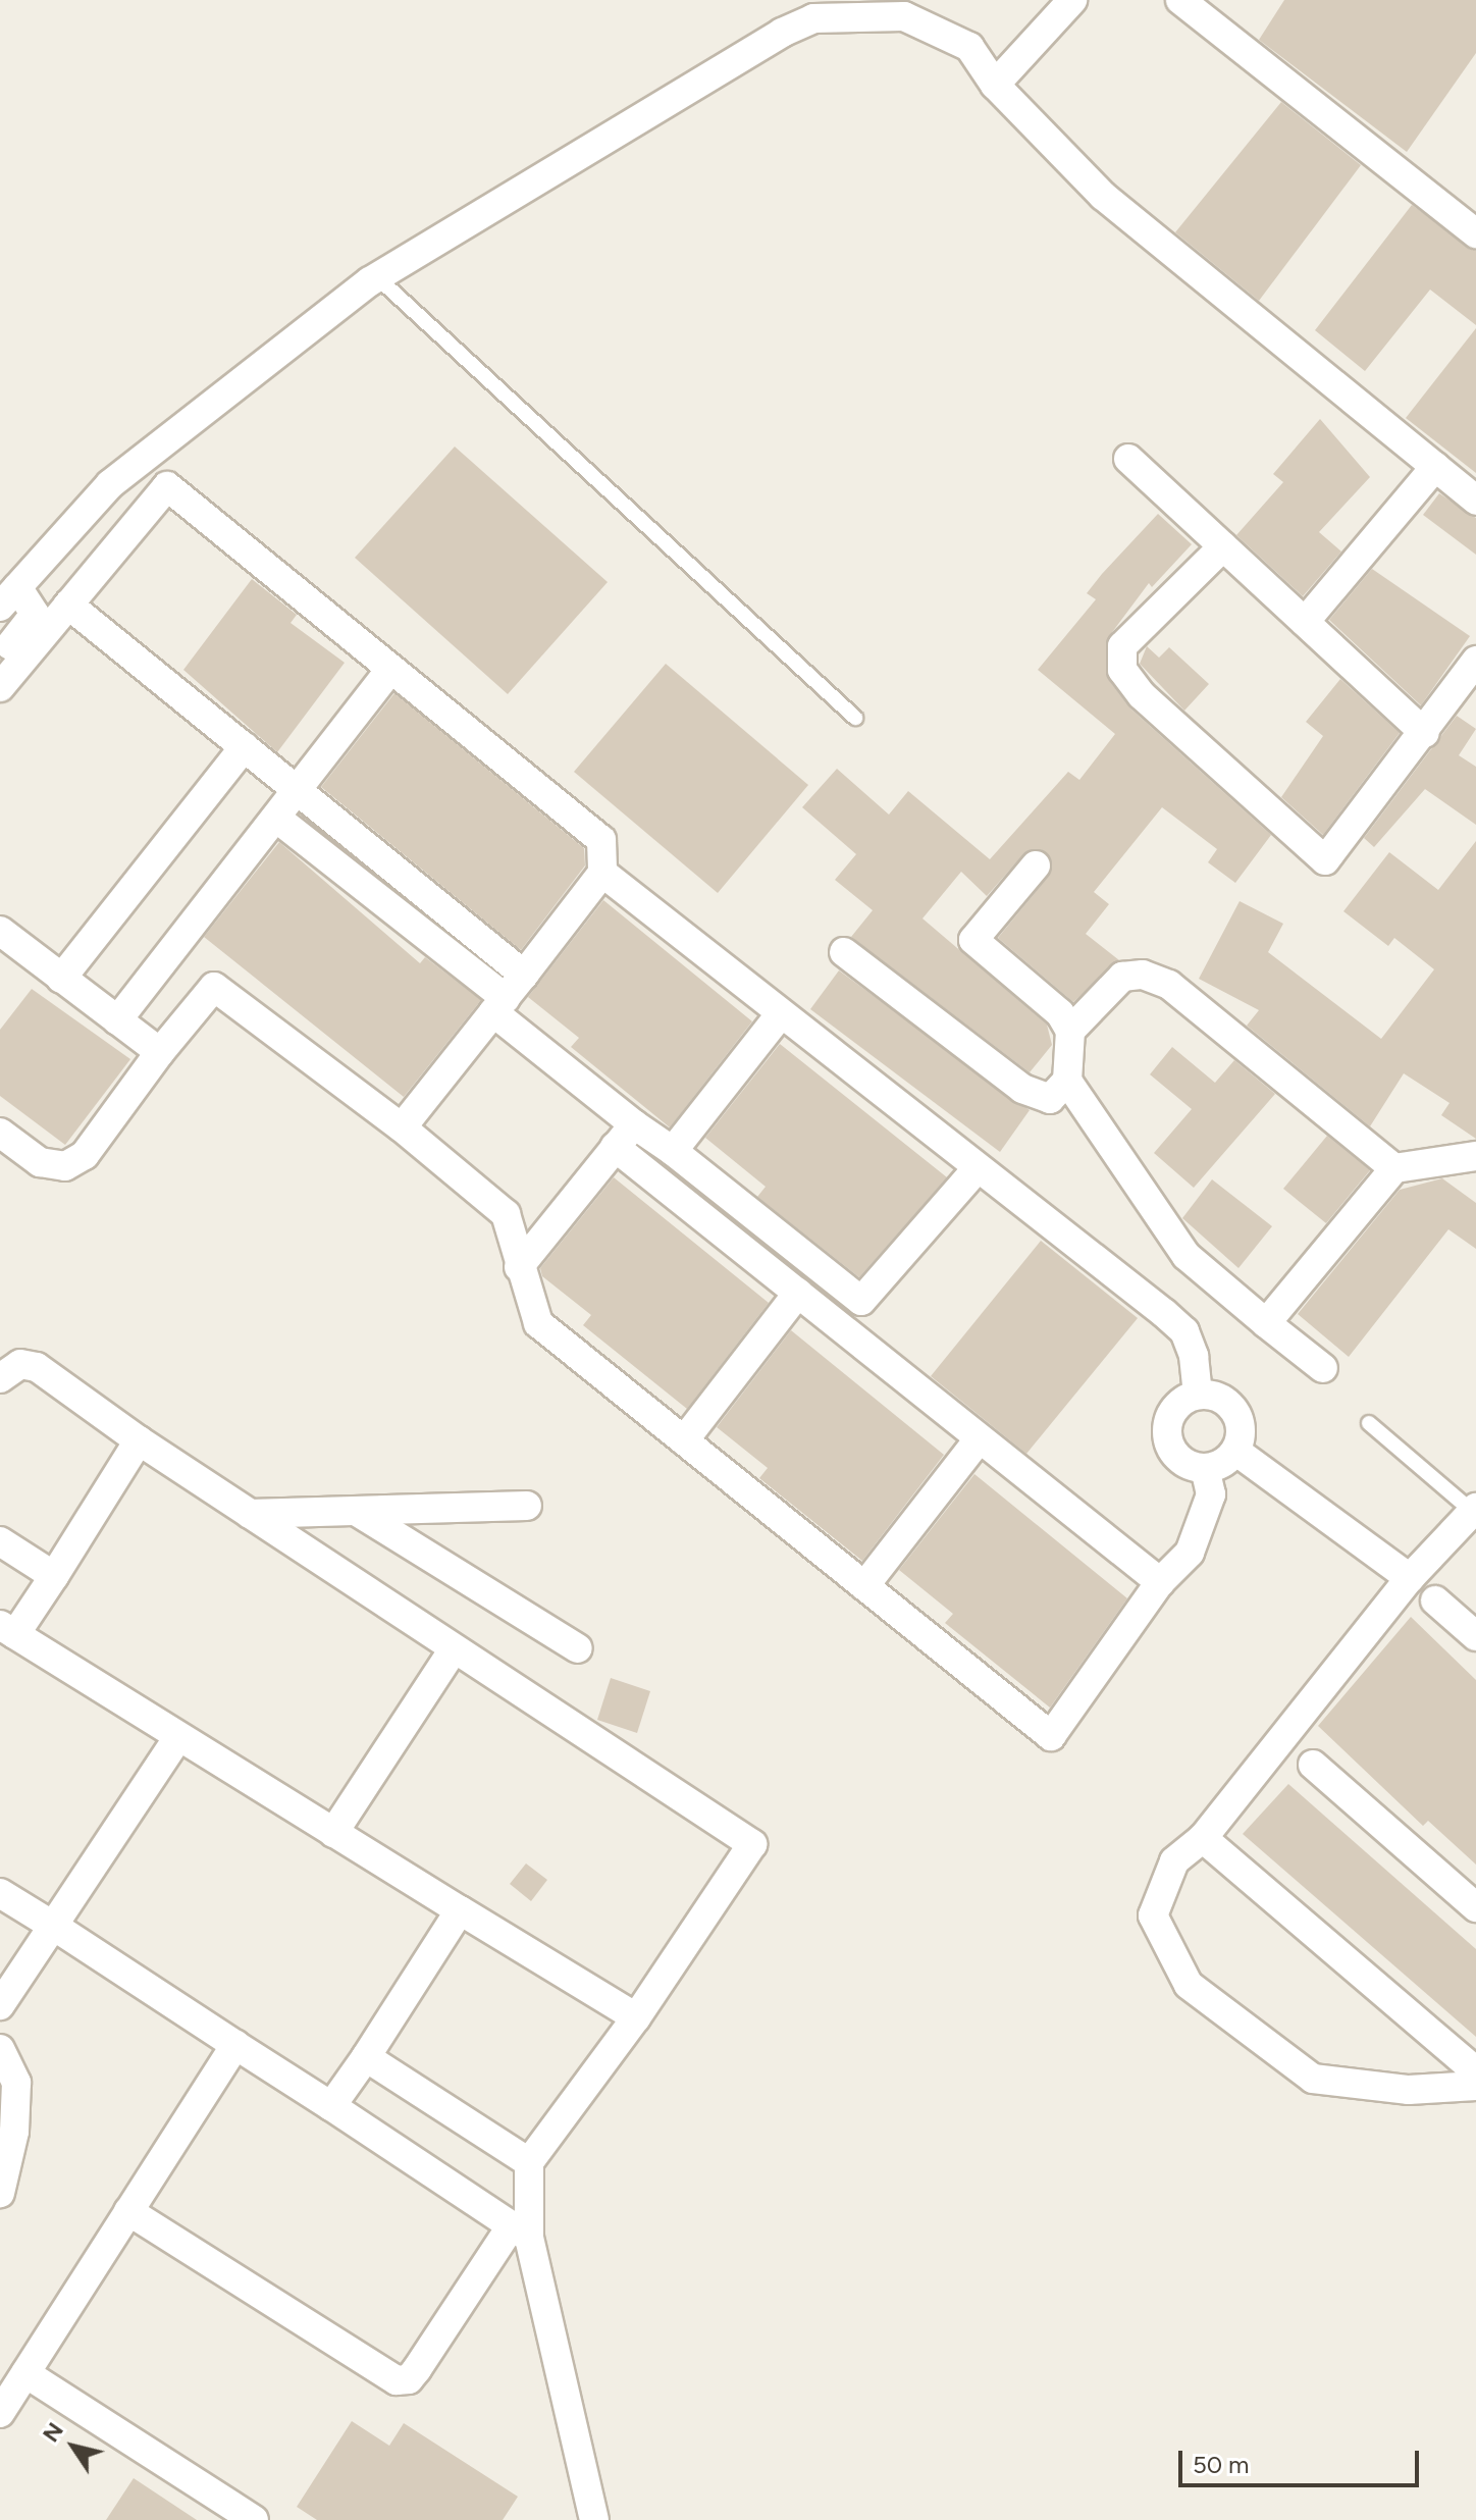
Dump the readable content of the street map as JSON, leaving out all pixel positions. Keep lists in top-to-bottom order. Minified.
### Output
{"scale_bar":"50 m","north":"top left"}
